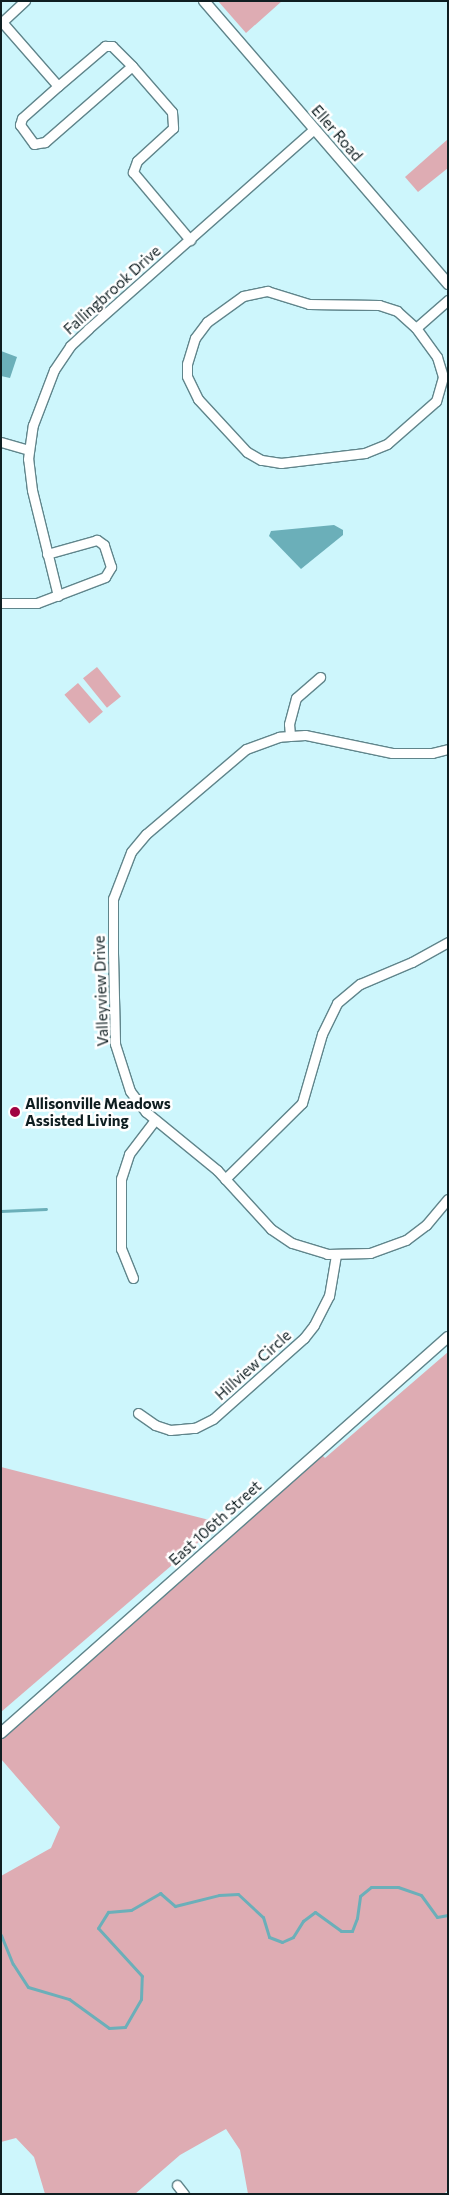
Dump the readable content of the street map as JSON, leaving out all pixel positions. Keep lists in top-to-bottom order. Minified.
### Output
{"streets":{"street":["Eller Road","Fallingbrook Drive","Valleyview Drive","Hillview Circle","East 106th Street"]},"crossings":[["Eller Road","Fallingbrook Drive"],["Valleyview Drive","Hillview Circle"]],"places":["Allisonville Meadows Assisted Living"]}
